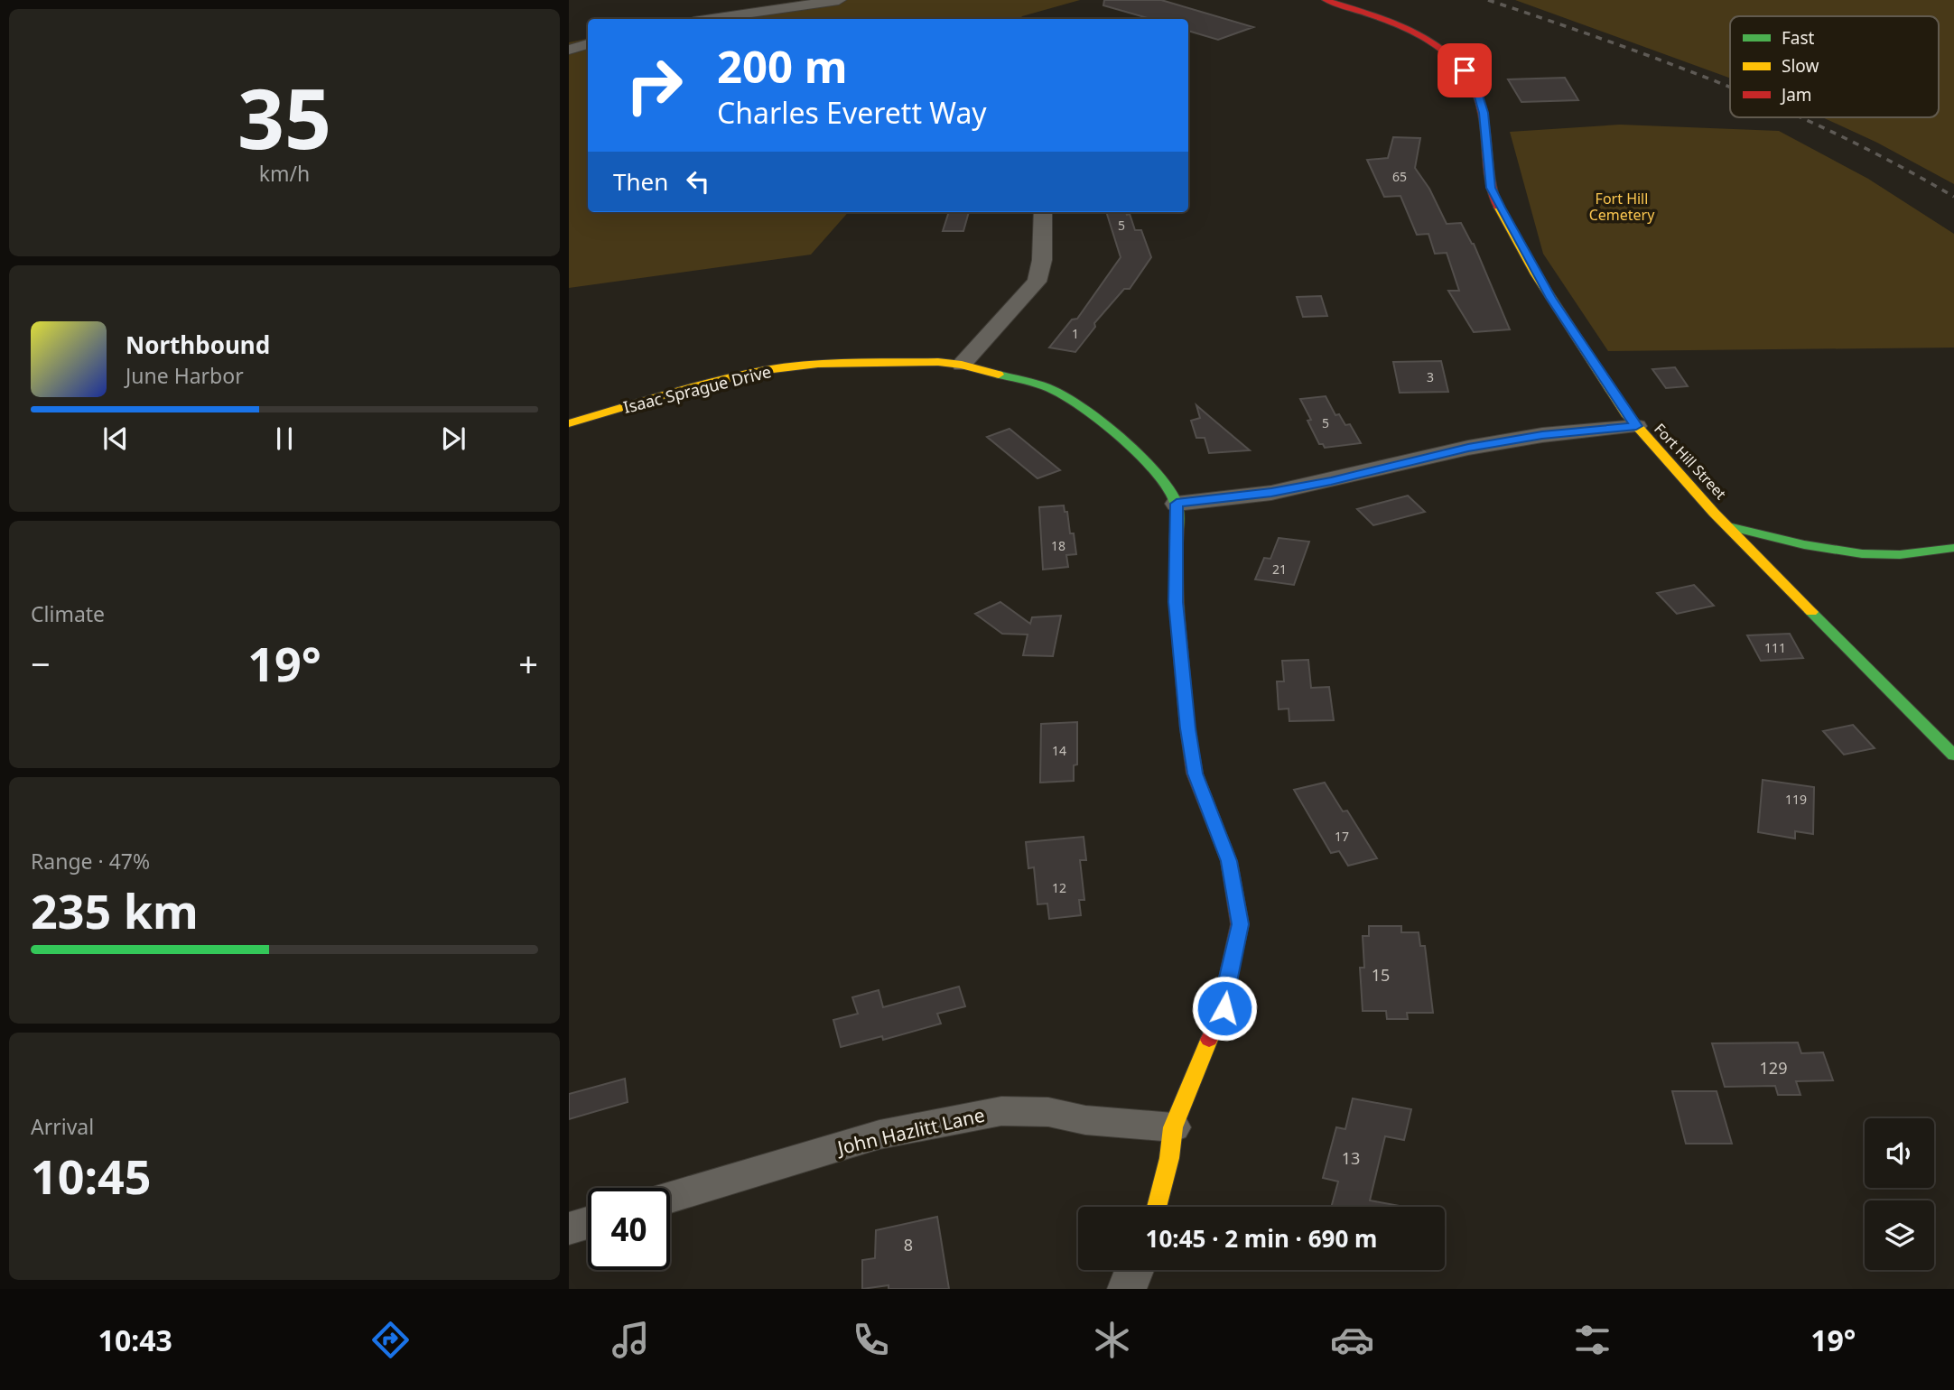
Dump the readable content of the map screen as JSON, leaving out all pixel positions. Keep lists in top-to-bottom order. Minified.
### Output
{"streets":{"main road":["Isaac Sprague Drive","Fort Hill Street"],"street":["John Hazlitt Lane"]},"parks":["Fort Hill Cemetery"],"house_numbers":["65","5","1","3","5","18","21","111","14","119","17","12","15","129","13","8"],"legend":["Fast","Slow","Jam"],"page":{"tile":[["35","km/h"],"Climate",["Range · 47%","235 km"],["Arrival","10:45"]],"turn":["200 m","Charles Everett Way"],"then":"Then","song":["Northbound","June Harbor"],"heat":["−","19°","+"],"limit":"40","trip":"10:45 · 2 min · 690 m","tabs":["10:43","19°"]}}
